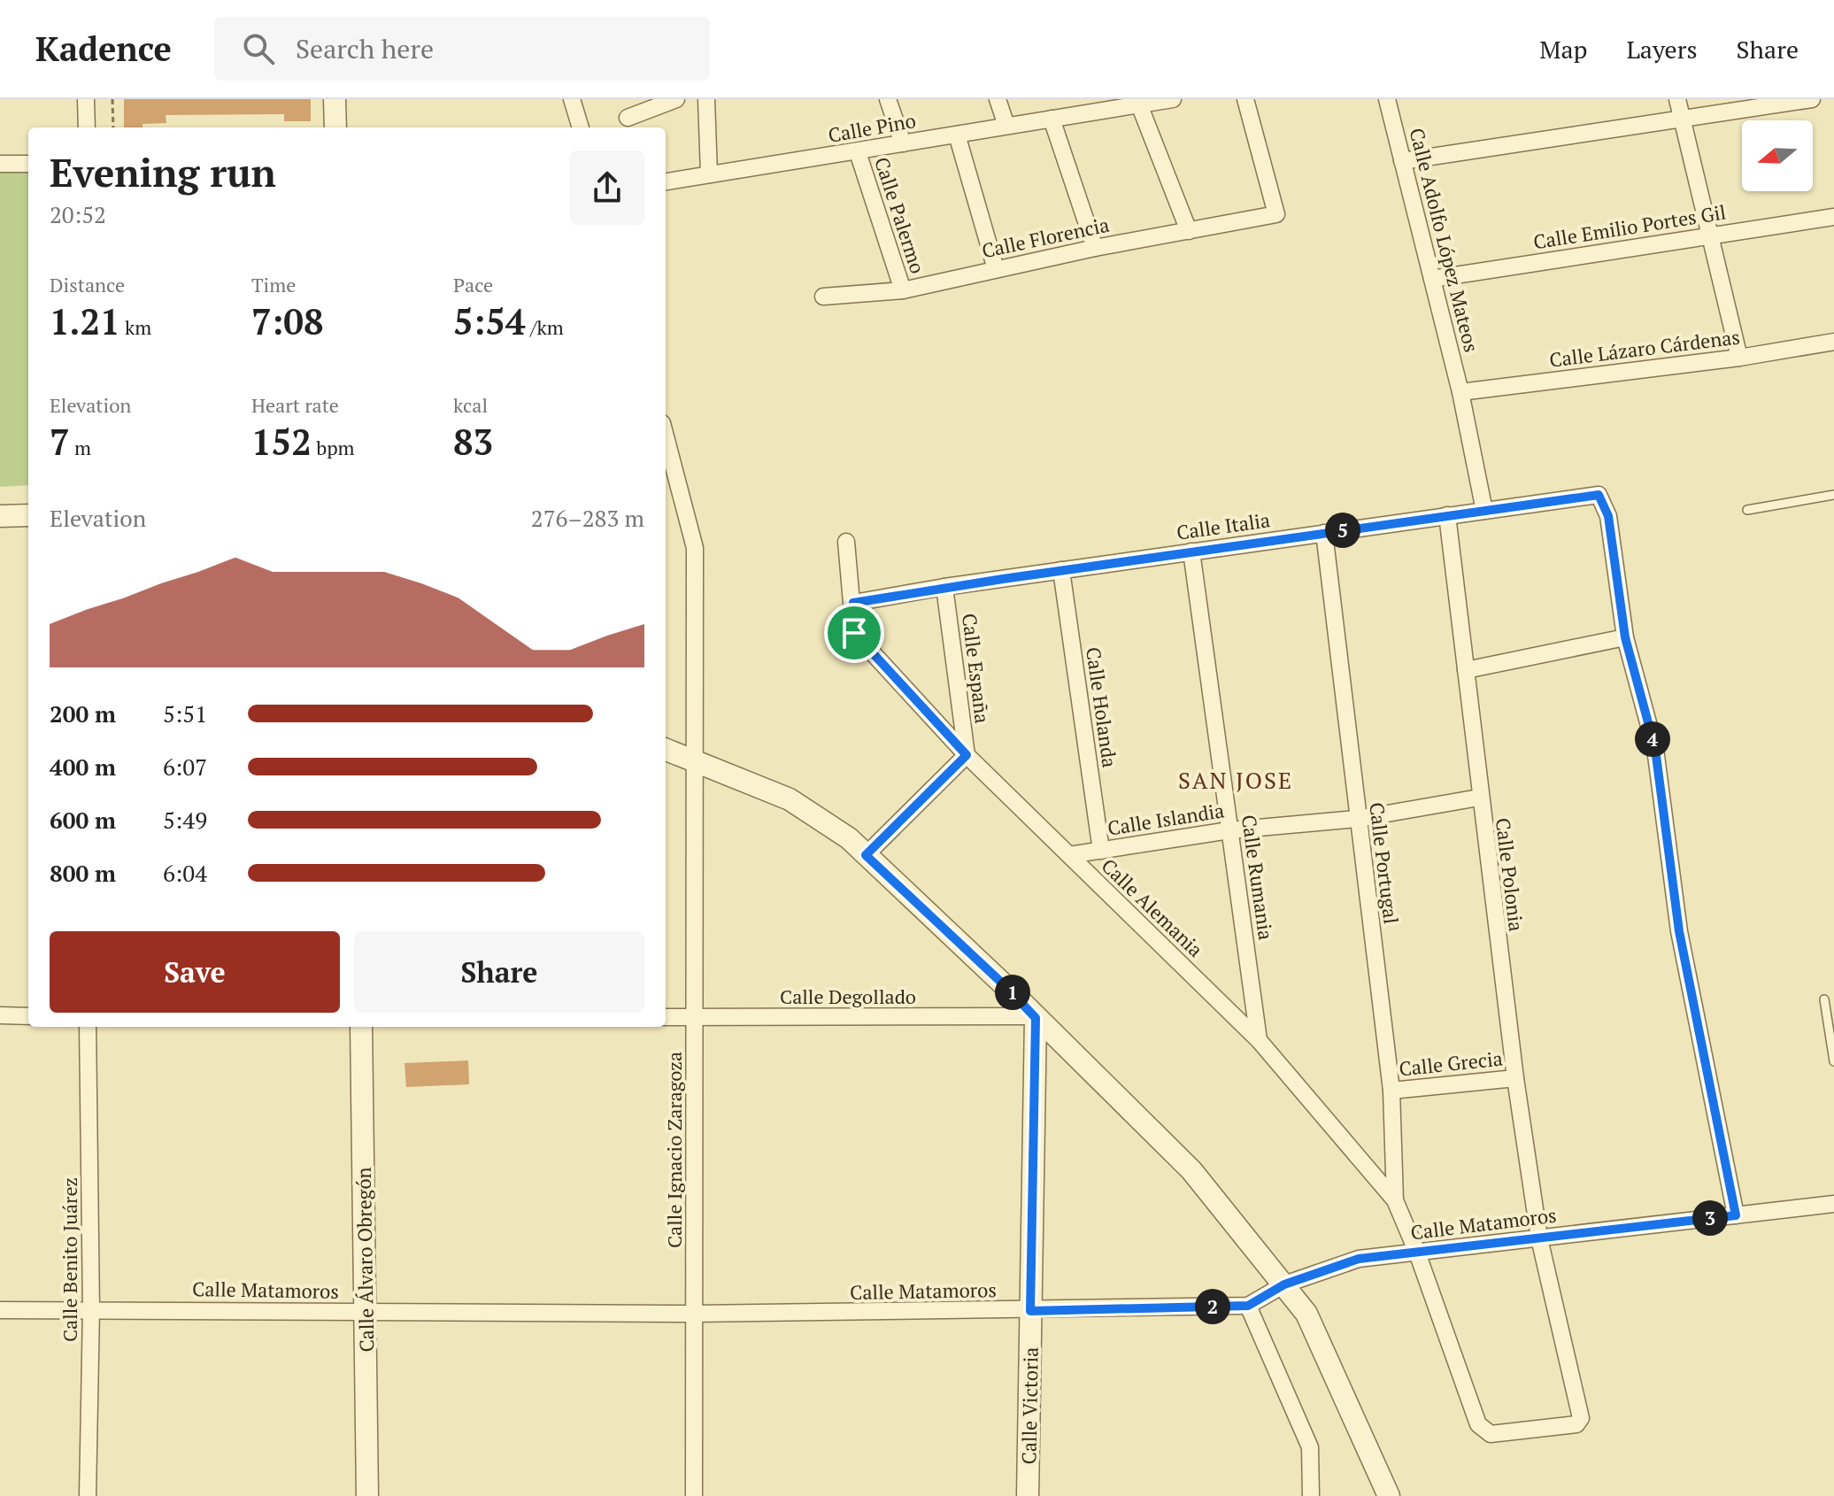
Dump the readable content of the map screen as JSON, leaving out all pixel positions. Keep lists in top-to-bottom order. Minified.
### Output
{"streets":{"street":["Calle Pino","Calle Palermo","Calle Emilio Portes Gil","Calle Florencia","Calle Adolfo López Mateos","Calle Lázaro Cárdenas","Calle Italia","Calle España","Calle Holanda","Calle Islandia","Calle Portugal","Calle Polonia","Calle Rumania","Calle Alemania","Calle Degollado","Calle Grecia","Calle Ignacio Zaragoza","Calle Matamoros","Calle Benito Juárez","Calle Álvaro Obregón","Calle Victoria"]},"crossings":[["Calle Pino","Calle Palermo"],["Calle Palermo","Calle Florencia"],["Calle Emilio Portes Gil","Calle Adolfo López Mateos"],["Calle Adolfo López Mateos","Calle Lázaro Cárdenas"],["Calle Italia","Calle España"],["Calle Italia","Calle Holanda"],["Calle Italia","Calle Portugal"],["Calle Italia","Calle Polonia"],["Calle Italia","Calle Rumania"],["Calle Italia","Calle Alemania"],["Calle España","Calle Alemania"],["Calle Holanda","Calle Islandia"],["Calle Islandia","Calle Portugal"],["Calle Islandia","Calle Polonia"],["Calle Islandia","Calle Rumania"],["Calle Islandia","Calle Alemania"],["Calle Portugal","Calle Alemania"],["Calle Portugal","Calle Grecia"],["Calle Polonia","Calle Alemania"],["Calle Polonia","Calle Grecia"],["Calle Polonia","Calle Matamoros"],["Calle Rumania","Calle Alemania"],["Calle Alemania","Calle Matamoros"],["Calle Degollado","Calle Ignacio Zaragoza"],["Calle Degollado","Calle Victoria"],["Calle Ignacio Zaragoza","Calle Matamoros"],["Calle Matamoros","Calle Benito Juárez"],["Calle Matamoros","Calle Álvaro Obregón"],["Calle Matamoros","Calle Victoria"]],"districts":["SAN JOSE"],"north":"left","page":{"header":"Kadence","search":"Search here","nav":["Map","Layers","Share"],"heading":["Evening run","20:52"],"stats":[["Distance","1.21 km"],["Time","7:08"],["Pace","5:54 /km"],["Elevation","7 m"],["Heart rate","152 bpm"],["kcal","83"]],"chart":["Elevation","276–283 m"],"pins":["5","4","1","3","2"],"list":[{"name":"200 m","note":"5:51"},{"name":"400 m","note":"6:07"},{"name":"600 m","note":"5:49"},{"name":"800 m","note":"6:04"}],"buttons":["Save","Share"]}}
